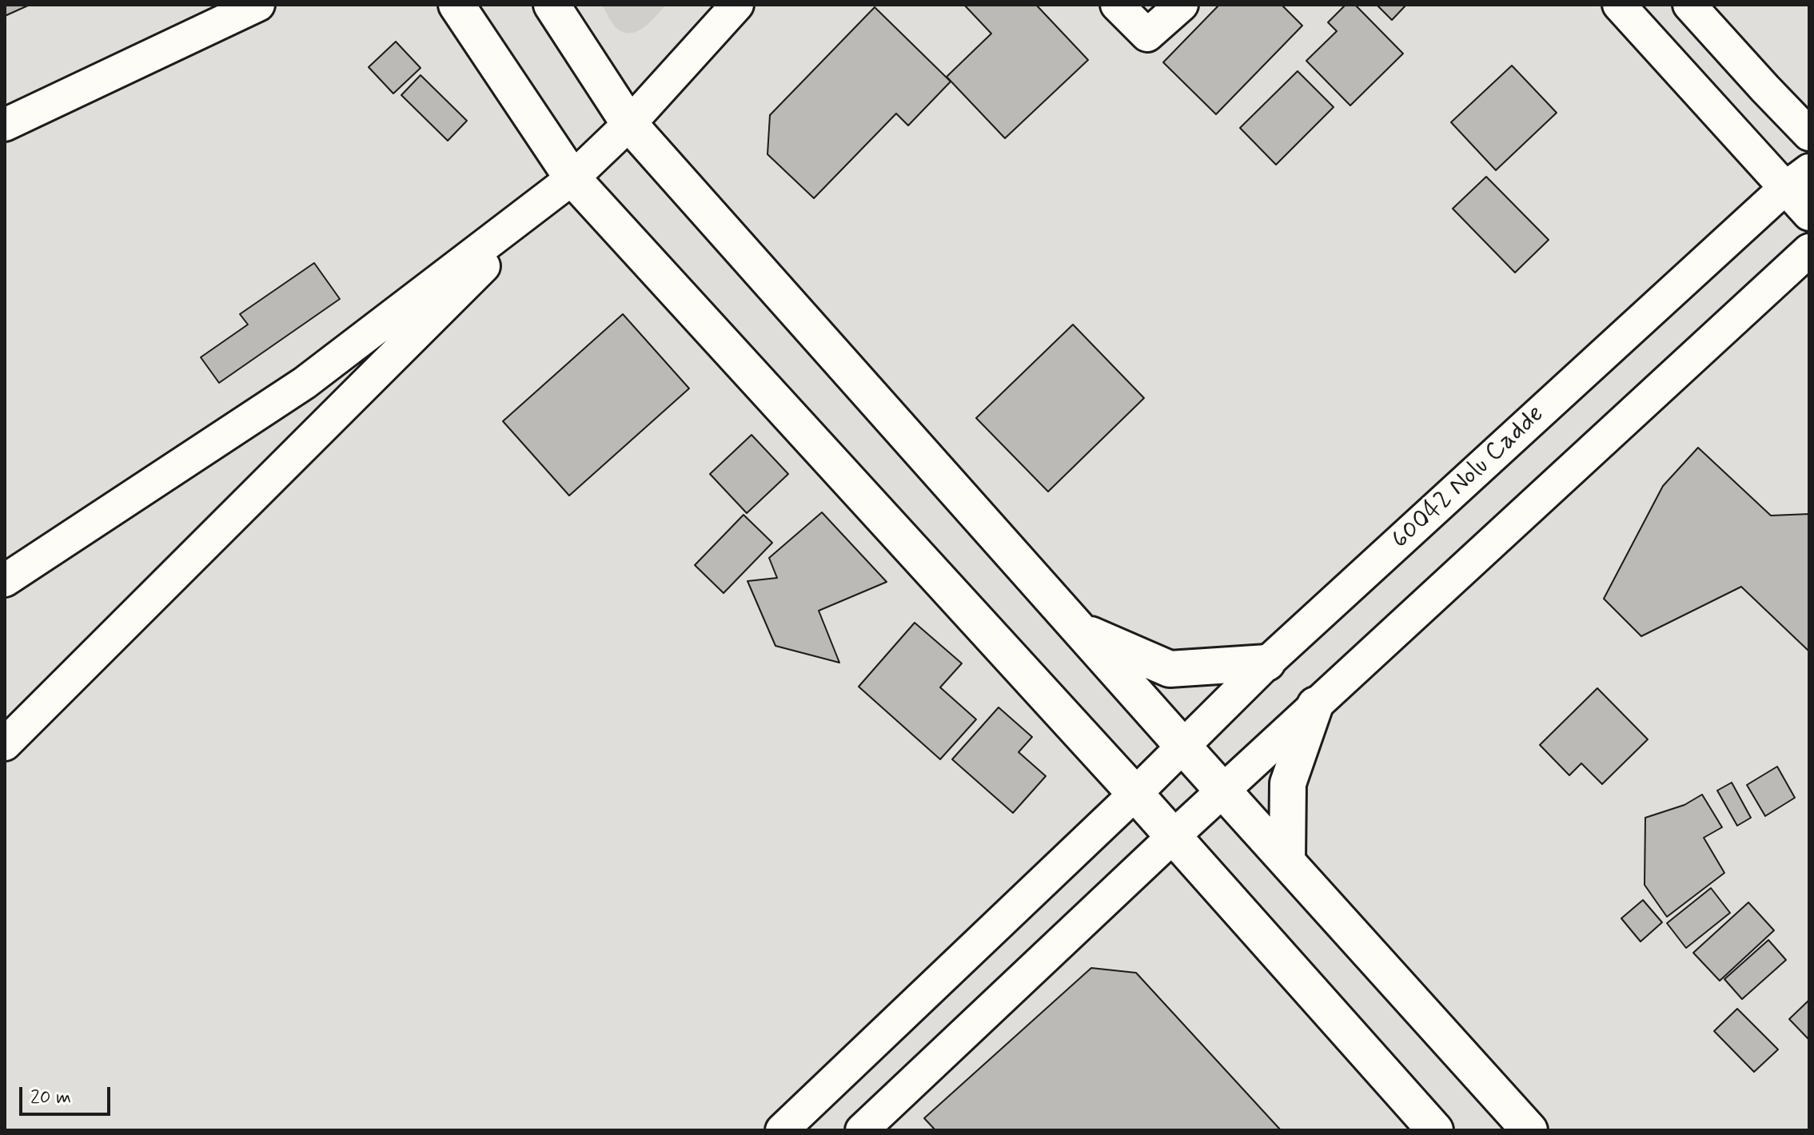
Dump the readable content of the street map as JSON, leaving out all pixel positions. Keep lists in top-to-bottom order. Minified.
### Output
{"streets":{"street":["60042 Nolu Cadde"]},"scale_bar":"20 m"}
